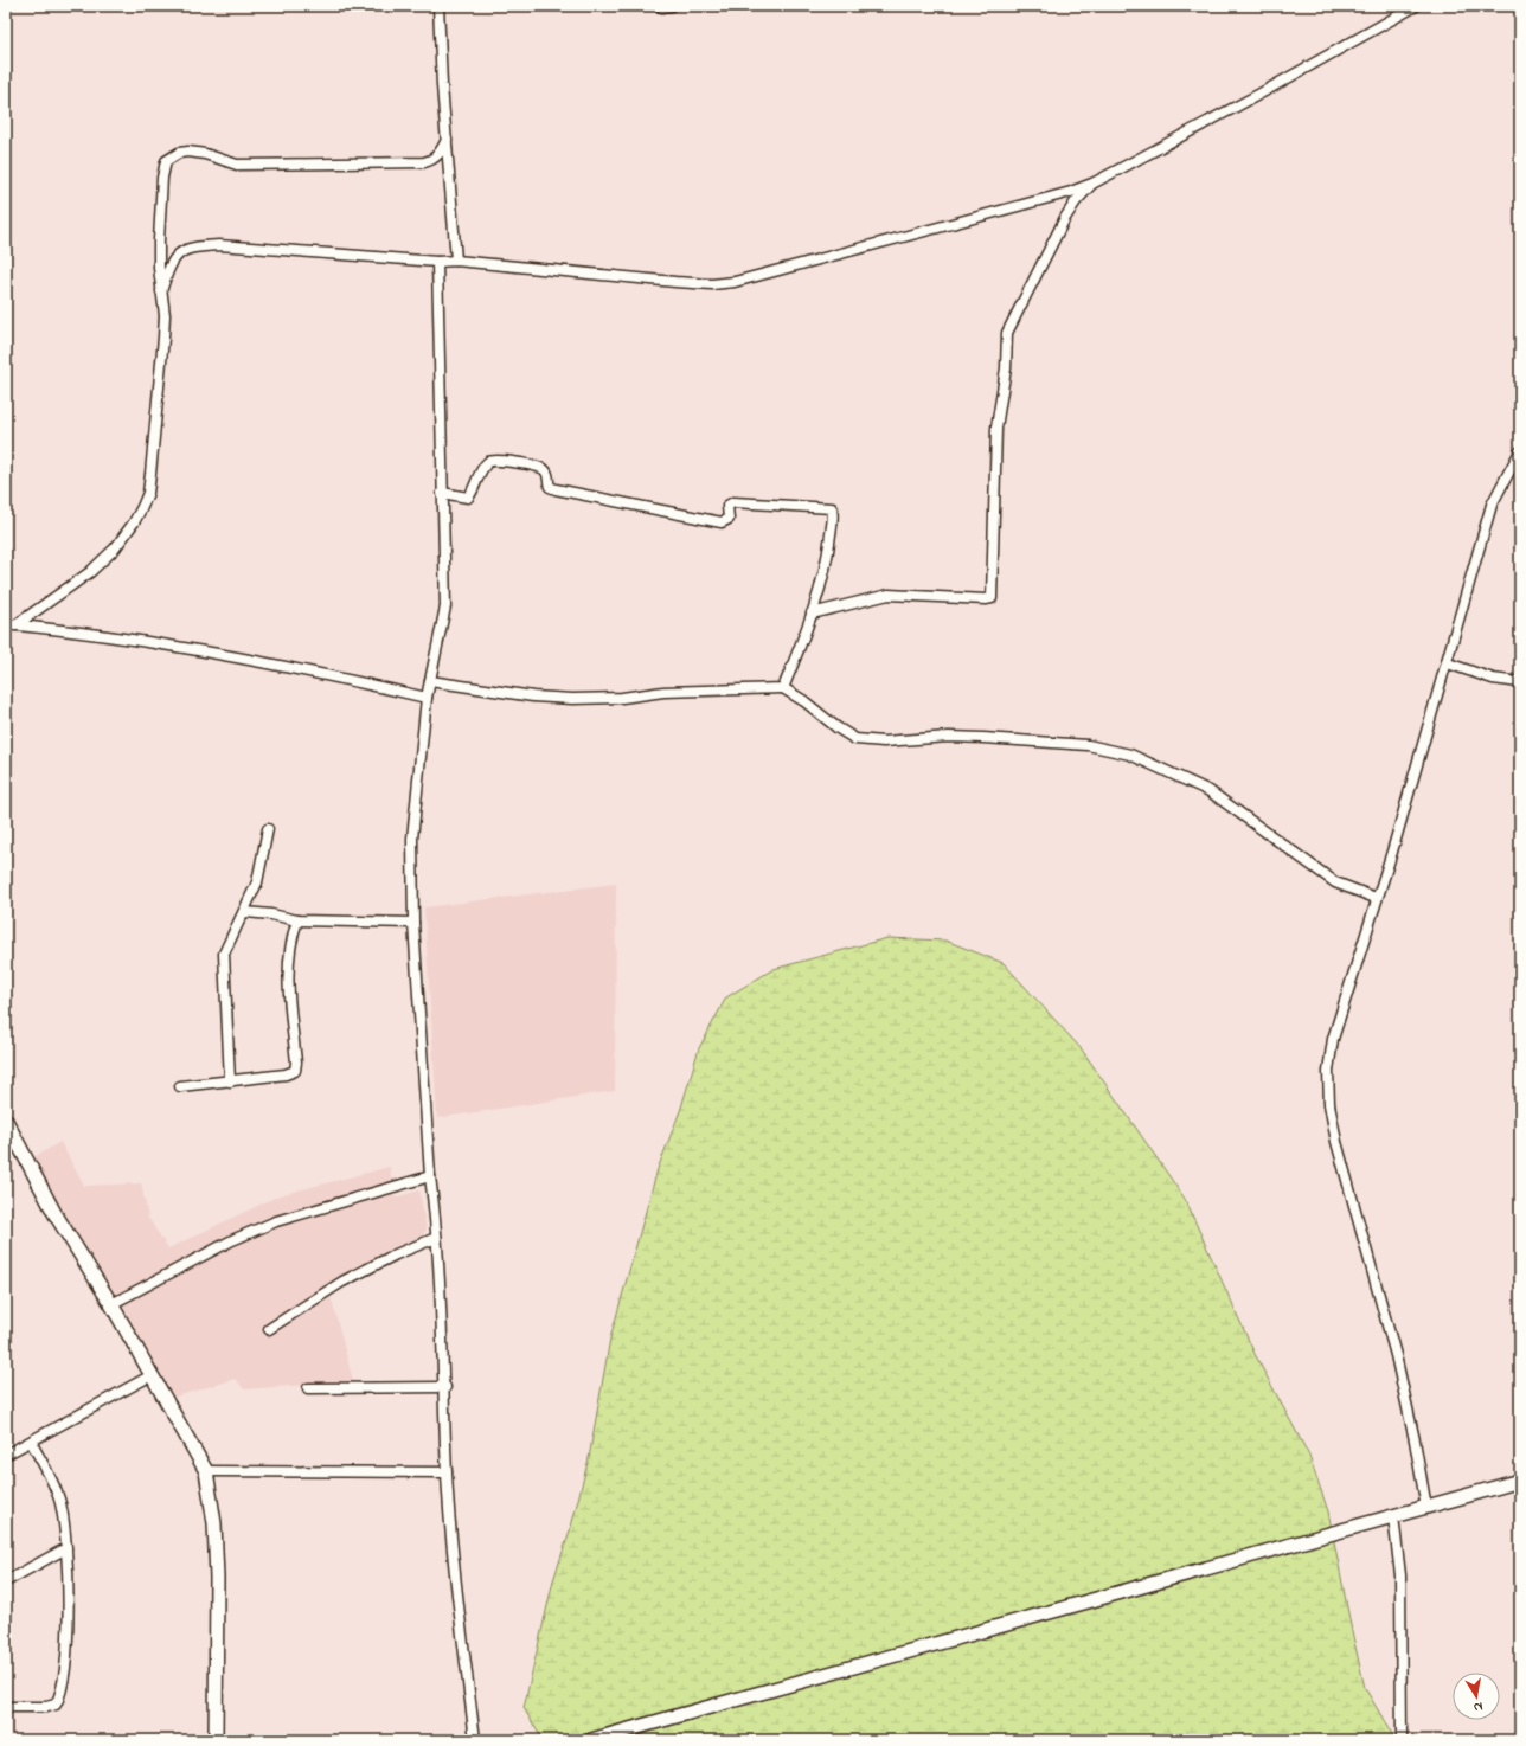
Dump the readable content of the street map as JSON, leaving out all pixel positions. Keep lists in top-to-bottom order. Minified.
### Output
{"north":"bottom"}
